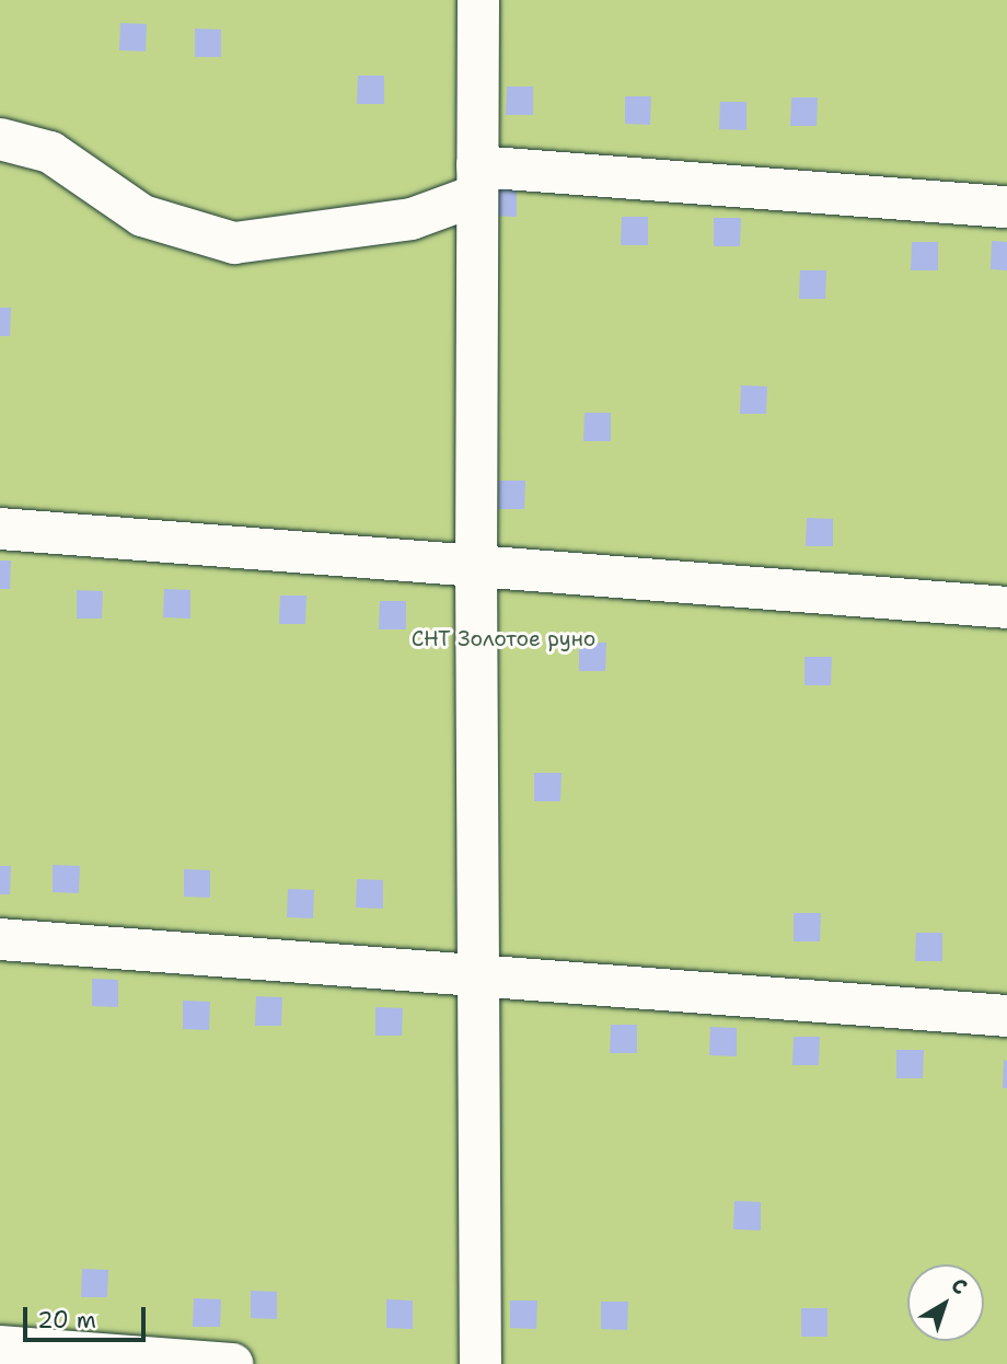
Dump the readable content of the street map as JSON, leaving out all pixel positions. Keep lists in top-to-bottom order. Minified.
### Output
{"parks":["СНТ Золотое руно"],"scale_bar":"20 m","north":"top right"}
